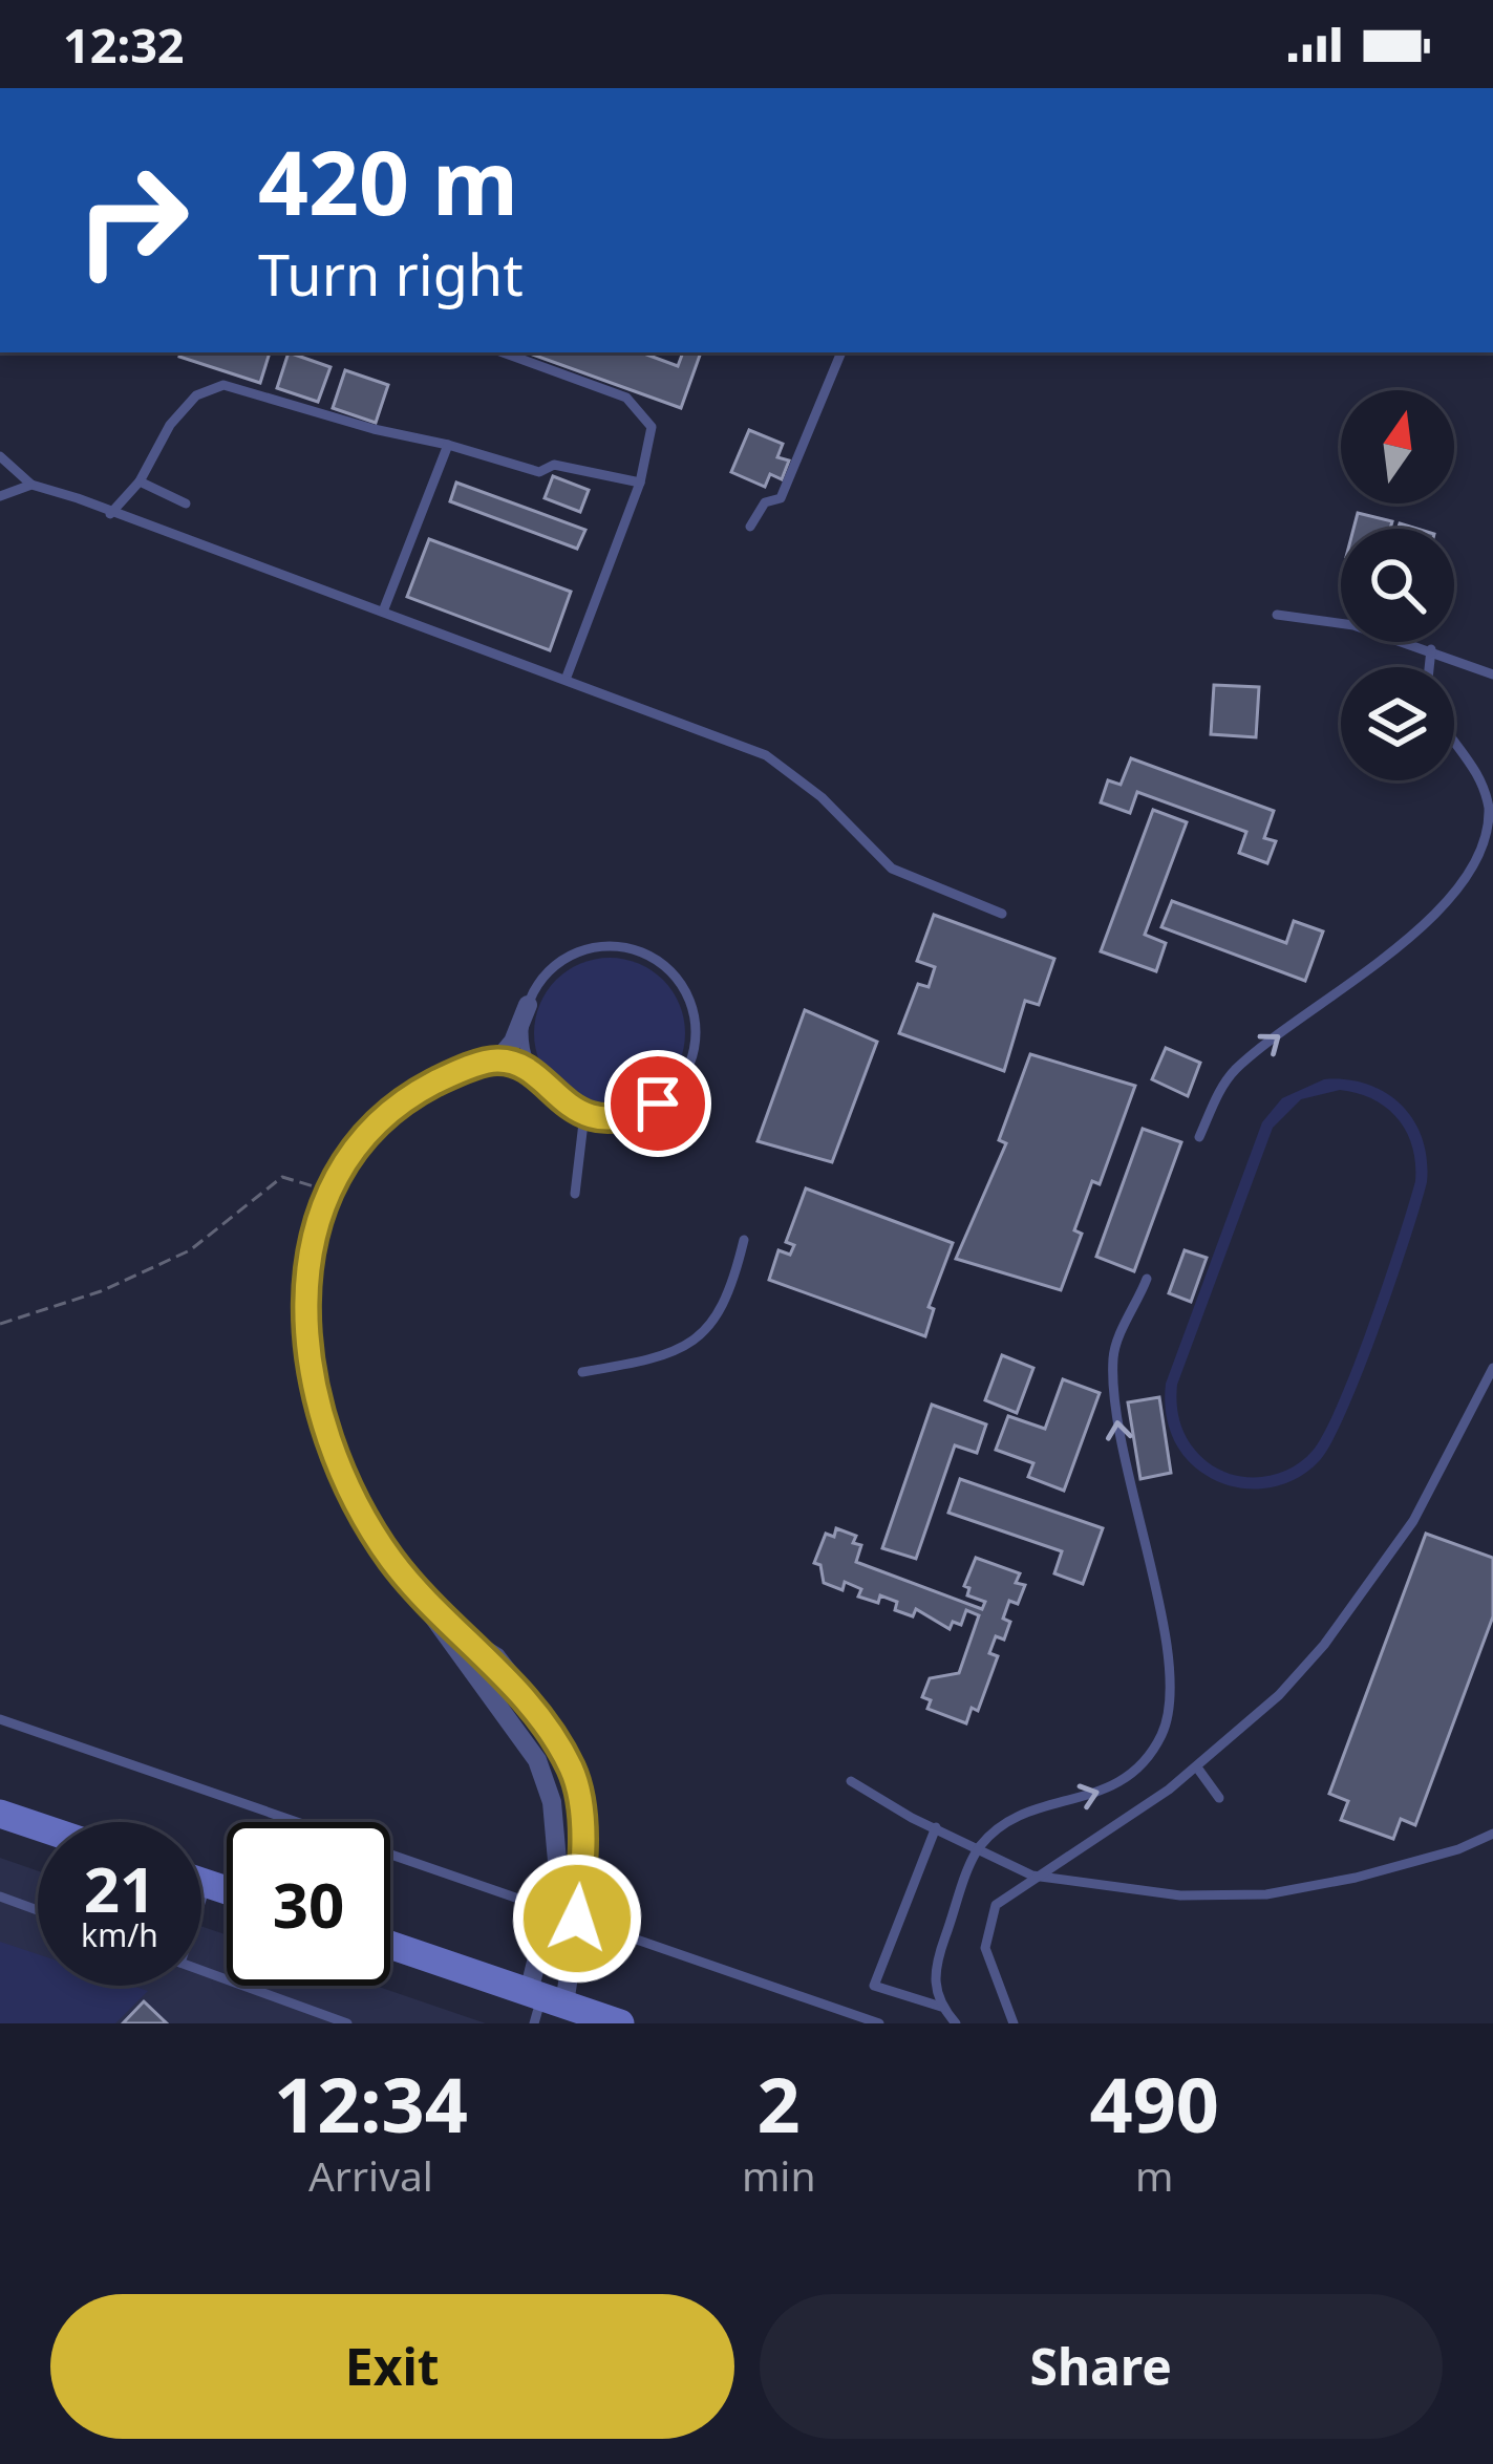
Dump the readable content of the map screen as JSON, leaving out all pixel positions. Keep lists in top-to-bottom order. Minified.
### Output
{"north":"top","page":{"status":"12:32","turn":["420 m","Turn right"],"speed":"21 km/h","limit":"30","eta":["12:34","Arrival","2","min","490","m"],"buttons":["Exit","Share"]}}
